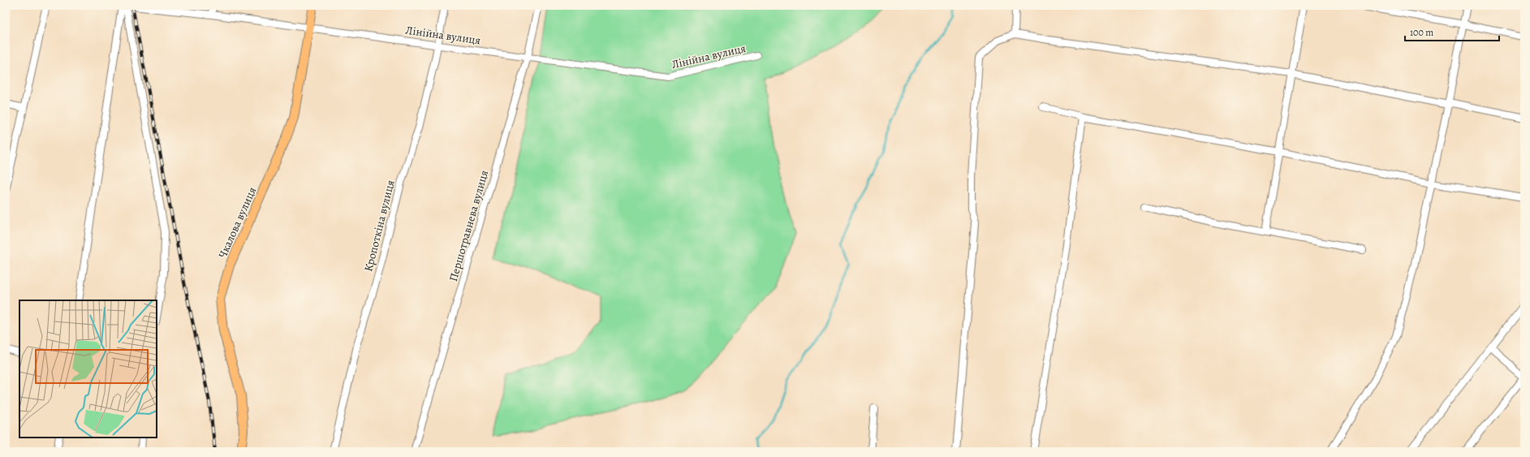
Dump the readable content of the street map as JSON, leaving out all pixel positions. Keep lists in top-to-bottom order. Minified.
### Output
{"streets":{"main road":["Чкалова вулиця"],"street":["Лінійна вулиця","Кропоткіна вулиця","Першотравнева вулиця"]},"crossings":[["Лінійна вулиця","Чкалова вулиця"],["Лінійна вулиця","Кропоткіна вулиця"],["Лінійна вулиця","Першотравнева вулиця"]],"scale_bar":"100 m"}
